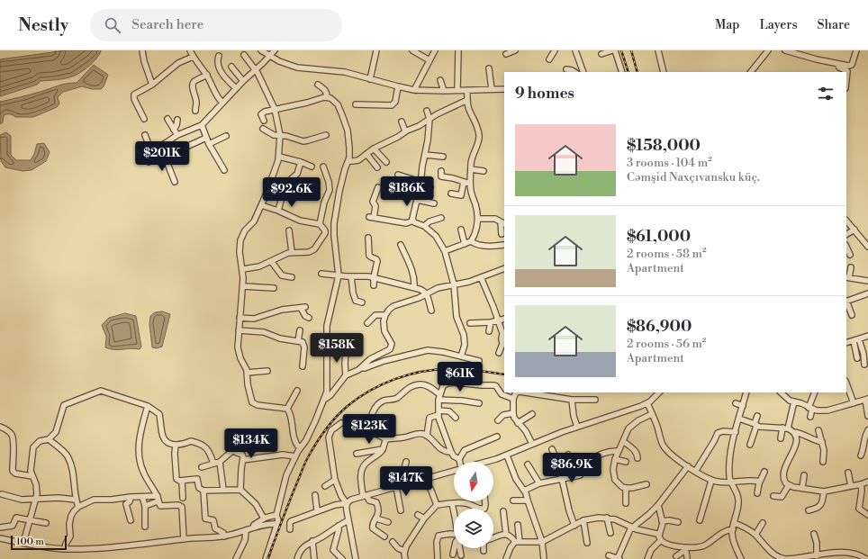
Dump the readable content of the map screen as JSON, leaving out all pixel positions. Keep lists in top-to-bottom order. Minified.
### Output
{"scale_bar":"100 m","north":"bottom","page":{"header":"Nestly","search":"Search here","nav":["Map","Layers","Share"],"heading":"9 homes","list":[{"name":"$158,000","note":"3 rooms · 104 m² · Cəmşid Naxçıvansku küç."},{"name":"$61,000","note":"2 rooms · 58 m² · Apartment"},{"name":"$86,900","note":"2 rooms · 56 m² · Apartment"}],"price":["$201K","$186K","$92.6K","$158K","$61K","$123K","$134K","$86.9K","$147K"],"scale":"100 m"}}
